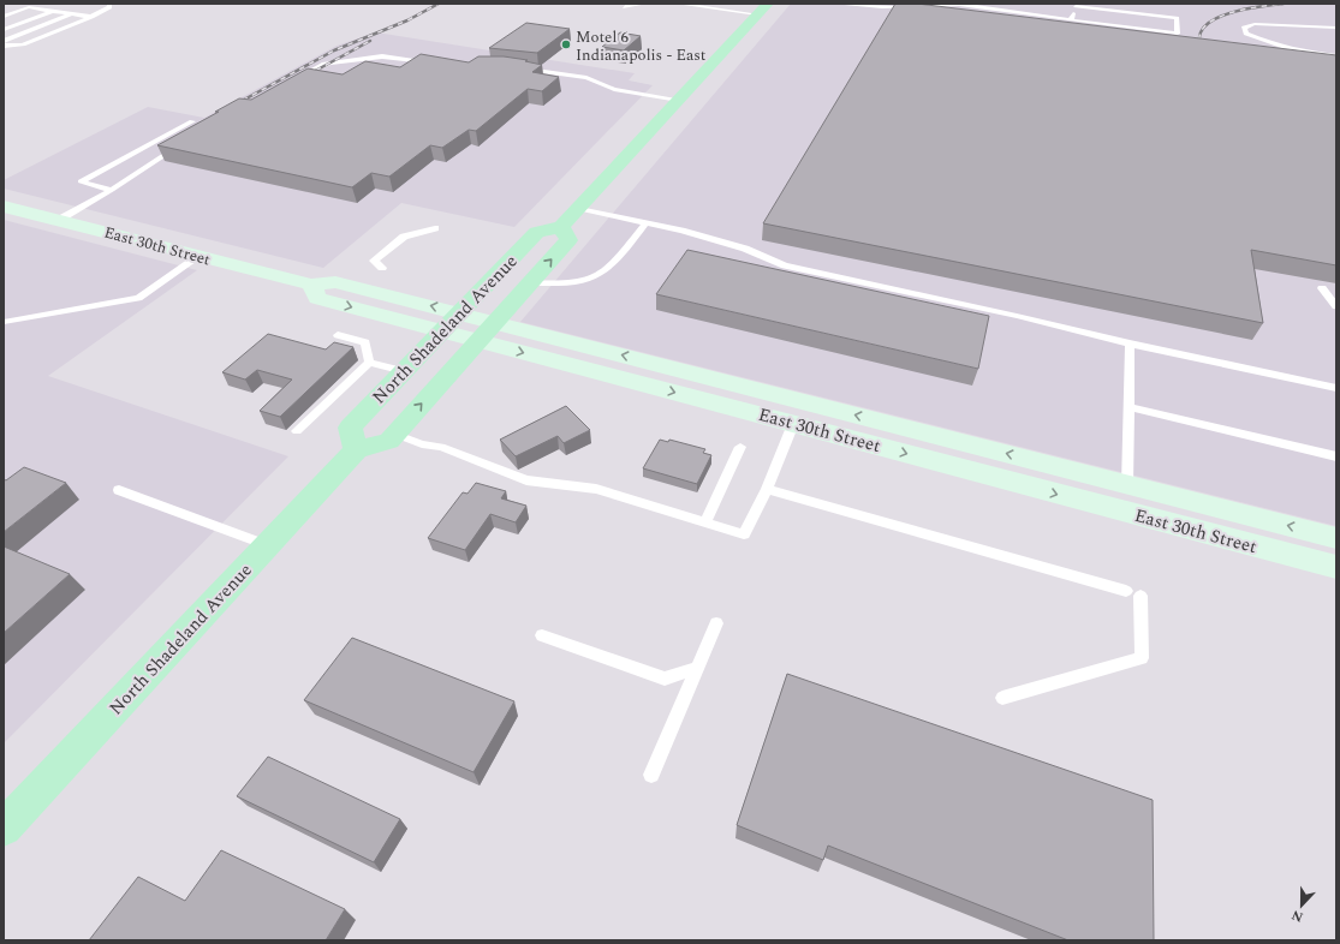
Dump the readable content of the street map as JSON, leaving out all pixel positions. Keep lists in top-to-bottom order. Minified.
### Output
{"streets":{"main road":["East 30th Street","North Shadeland Avenue"]},"crossings":[["East 30th Street","North Shadeland Avenue"]],"places":["Motel 6 Indianapolis - East"],"north":"bottom"}
